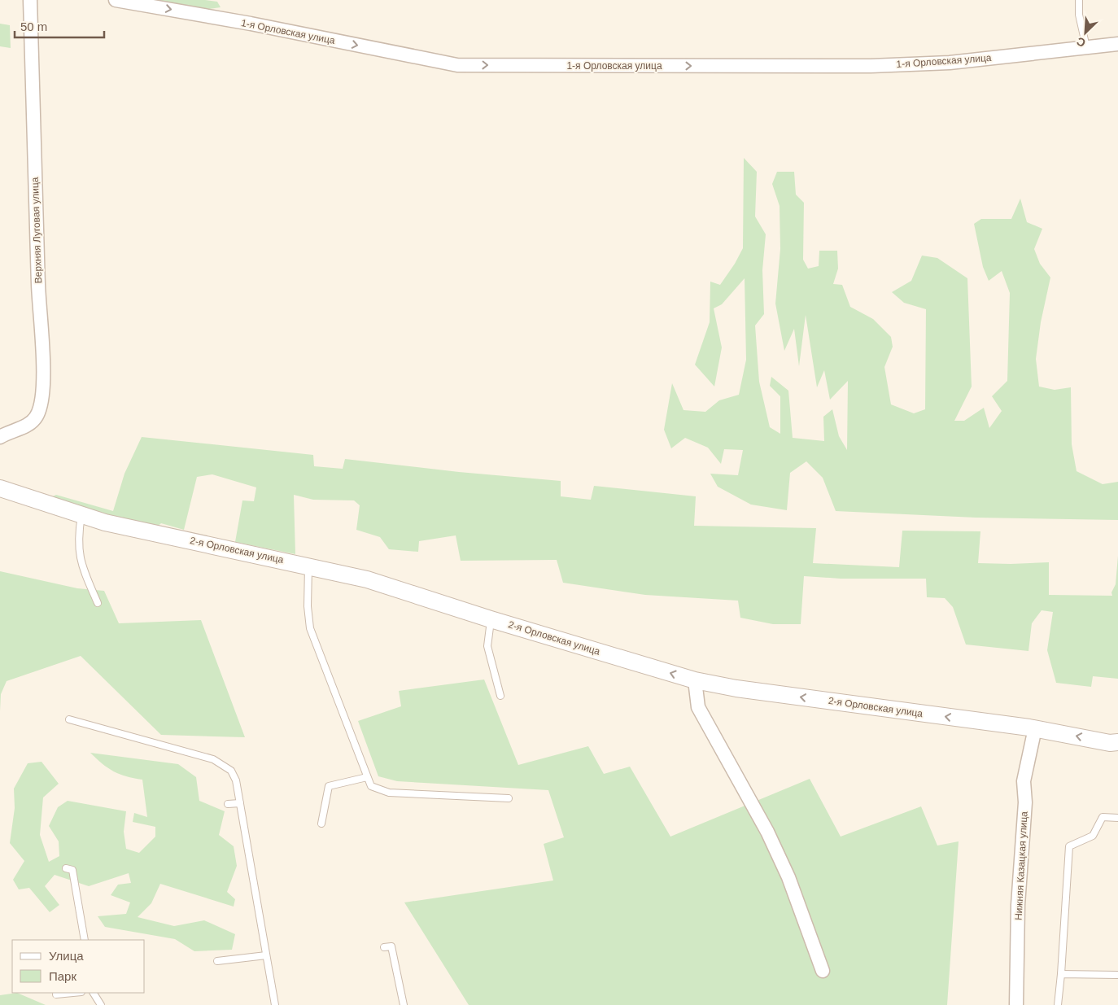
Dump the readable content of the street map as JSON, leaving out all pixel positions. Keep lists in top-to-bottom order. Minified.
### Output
{"streets":{"street":["1-я Орловская улица","Верхняя Луговая улица","2-я Орловская улица","Нижняя Казацкая улица"]},"crossings":[["2-я Орловская улица","Нижняя Казацкая улица"]],"one_way":["1-я Орловская улица","2-я Орловская улица"],"legend":["Улица","Парк"],"scale_bar":"50 m","north":"bottom left"}
